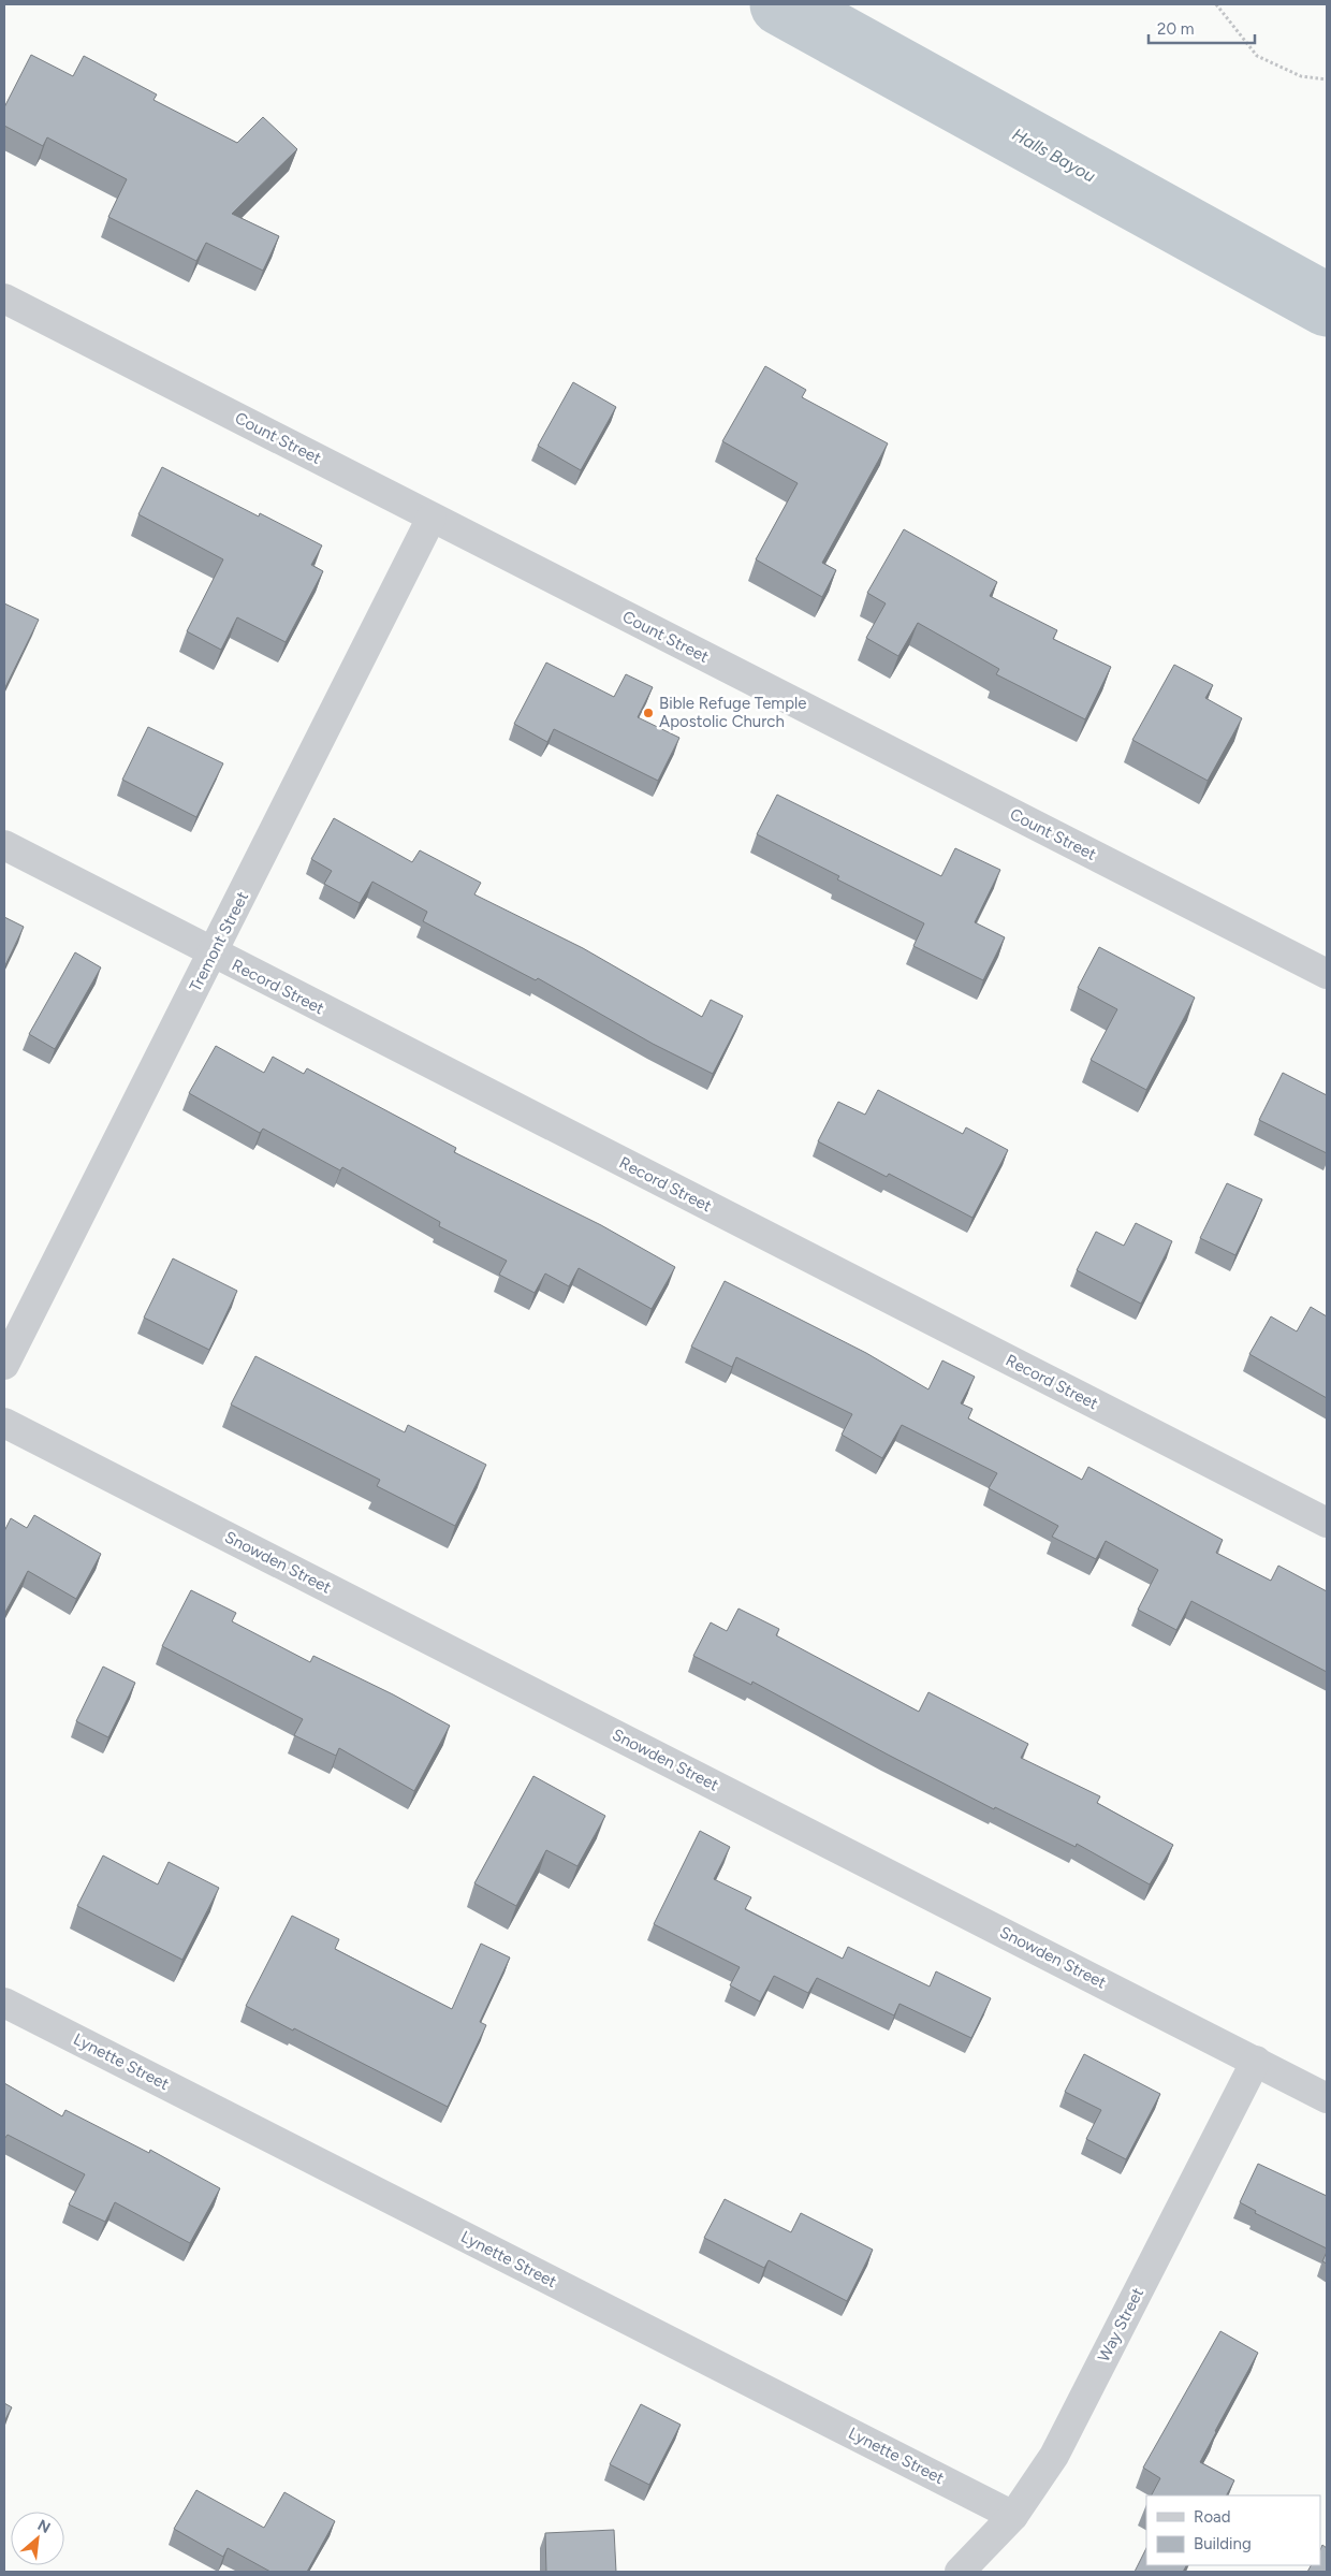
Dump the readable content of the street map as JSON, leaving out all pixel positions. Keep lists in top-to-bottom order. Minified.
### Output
{"streets":{"street":["Count Street","Tremont Street","Record Street","Snowden Street","Lynette Street","Way Street"]},"crossings":[["Count Street","Tremont Street"],["Tremont Street","Record Street"],["Snowden Street","Way Street"],["Lynette Street","Way Street"]],"water":["Halls Bayou"],"places":["Bible Refuge Temple Apostolic Church"],"legend":["Road","Building"],"scale_bar":"20 m","north":"top right"}
